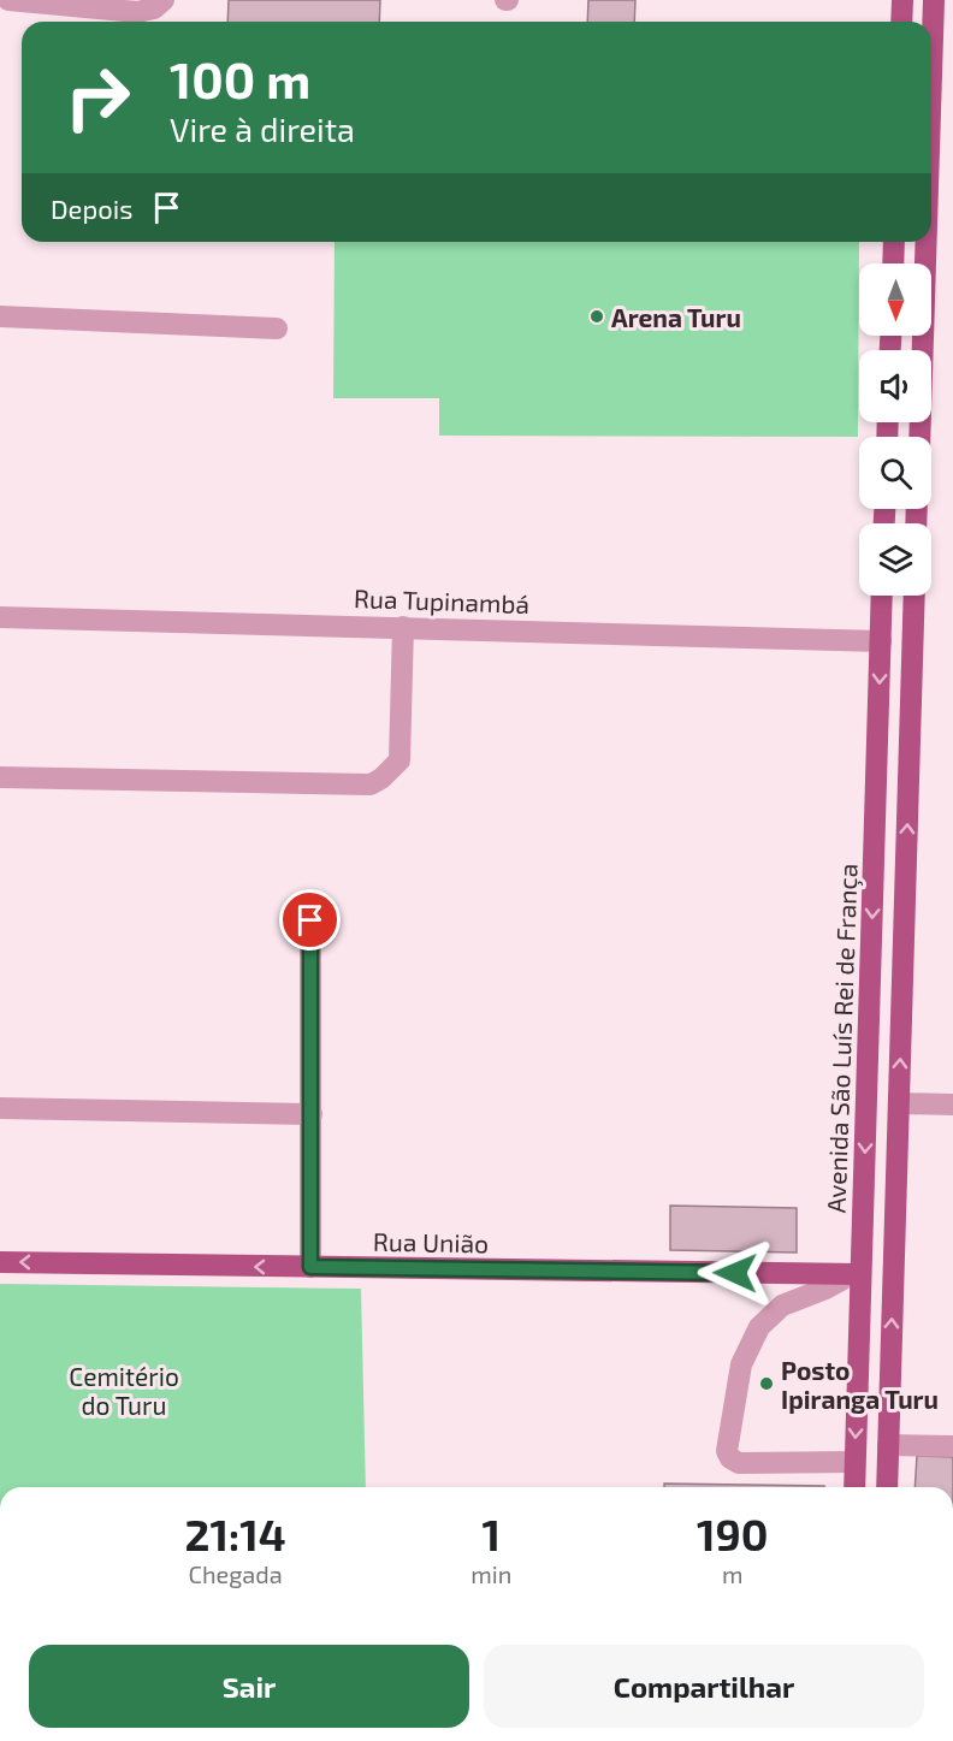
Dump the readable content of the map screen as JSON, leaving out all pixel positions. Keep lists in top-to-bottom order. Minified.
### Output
{"streets":{"main road":["Avenida São Luís Rei de França","Rua União"],"street":["Rua Tupinambá"]},"crossings":[["Rua Tupinambá","Avenida São Luís Rei de França"],["Avenida São Luís Rei de França","Rua União"]],"one_way":["Rua União"],"parks":["Cemitério do Turu"],"places":["Arena Turu","Posto Ipiranga Turu"],"north":"bottom","page":{"turn":["100 m","Vire à direita"],"then":"Depois","eta":["21:14","Chegada","1","min","190","m"],"buttons":["Sair","Compartilhar"]}}
